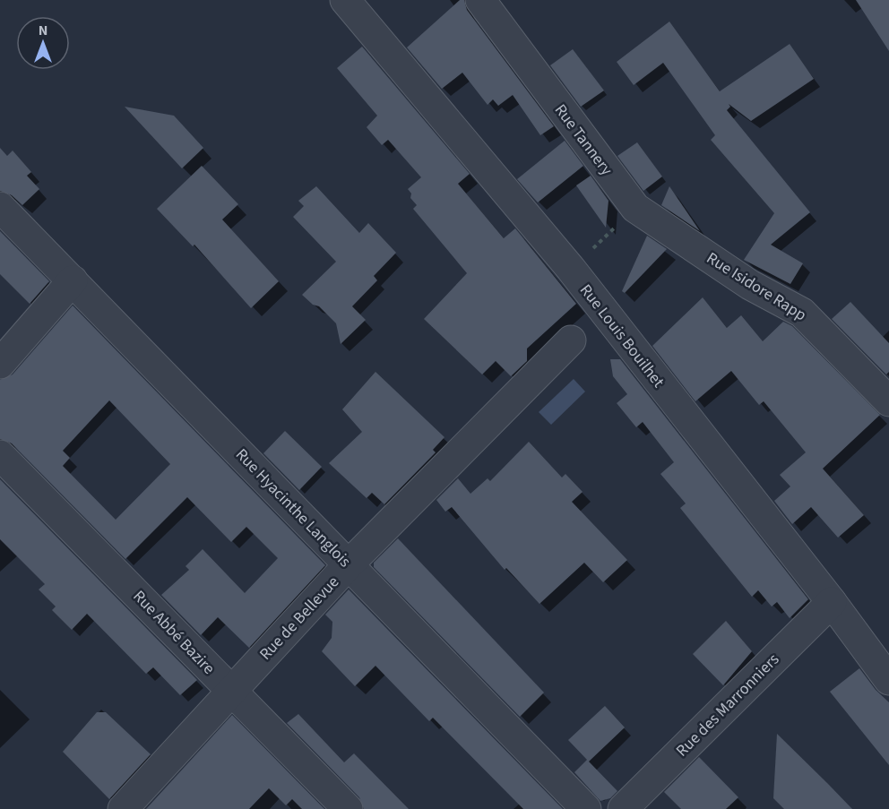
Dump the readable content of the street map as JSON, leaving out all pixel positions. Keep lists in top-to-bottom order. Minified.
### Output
{"streets":{"street":["Rue Tannery","Rue Isidore Rapp","Rue Louis Bouilhet","Rue Hyacinthe Langlois","Rue de Bellevue","Rue Abbé Bazire","Rue des Marronniers"]},"crossings":[["Rue Tannery","Rue Isidore Rapp"],["Rue Louis Bouilhet","Rue des Marronniers"],["Rue Hyacinthe Langlois","Rue de Bellevue"],["Rue de Bellevue","Rue Abbé Bazire"]],"north":"top"}
